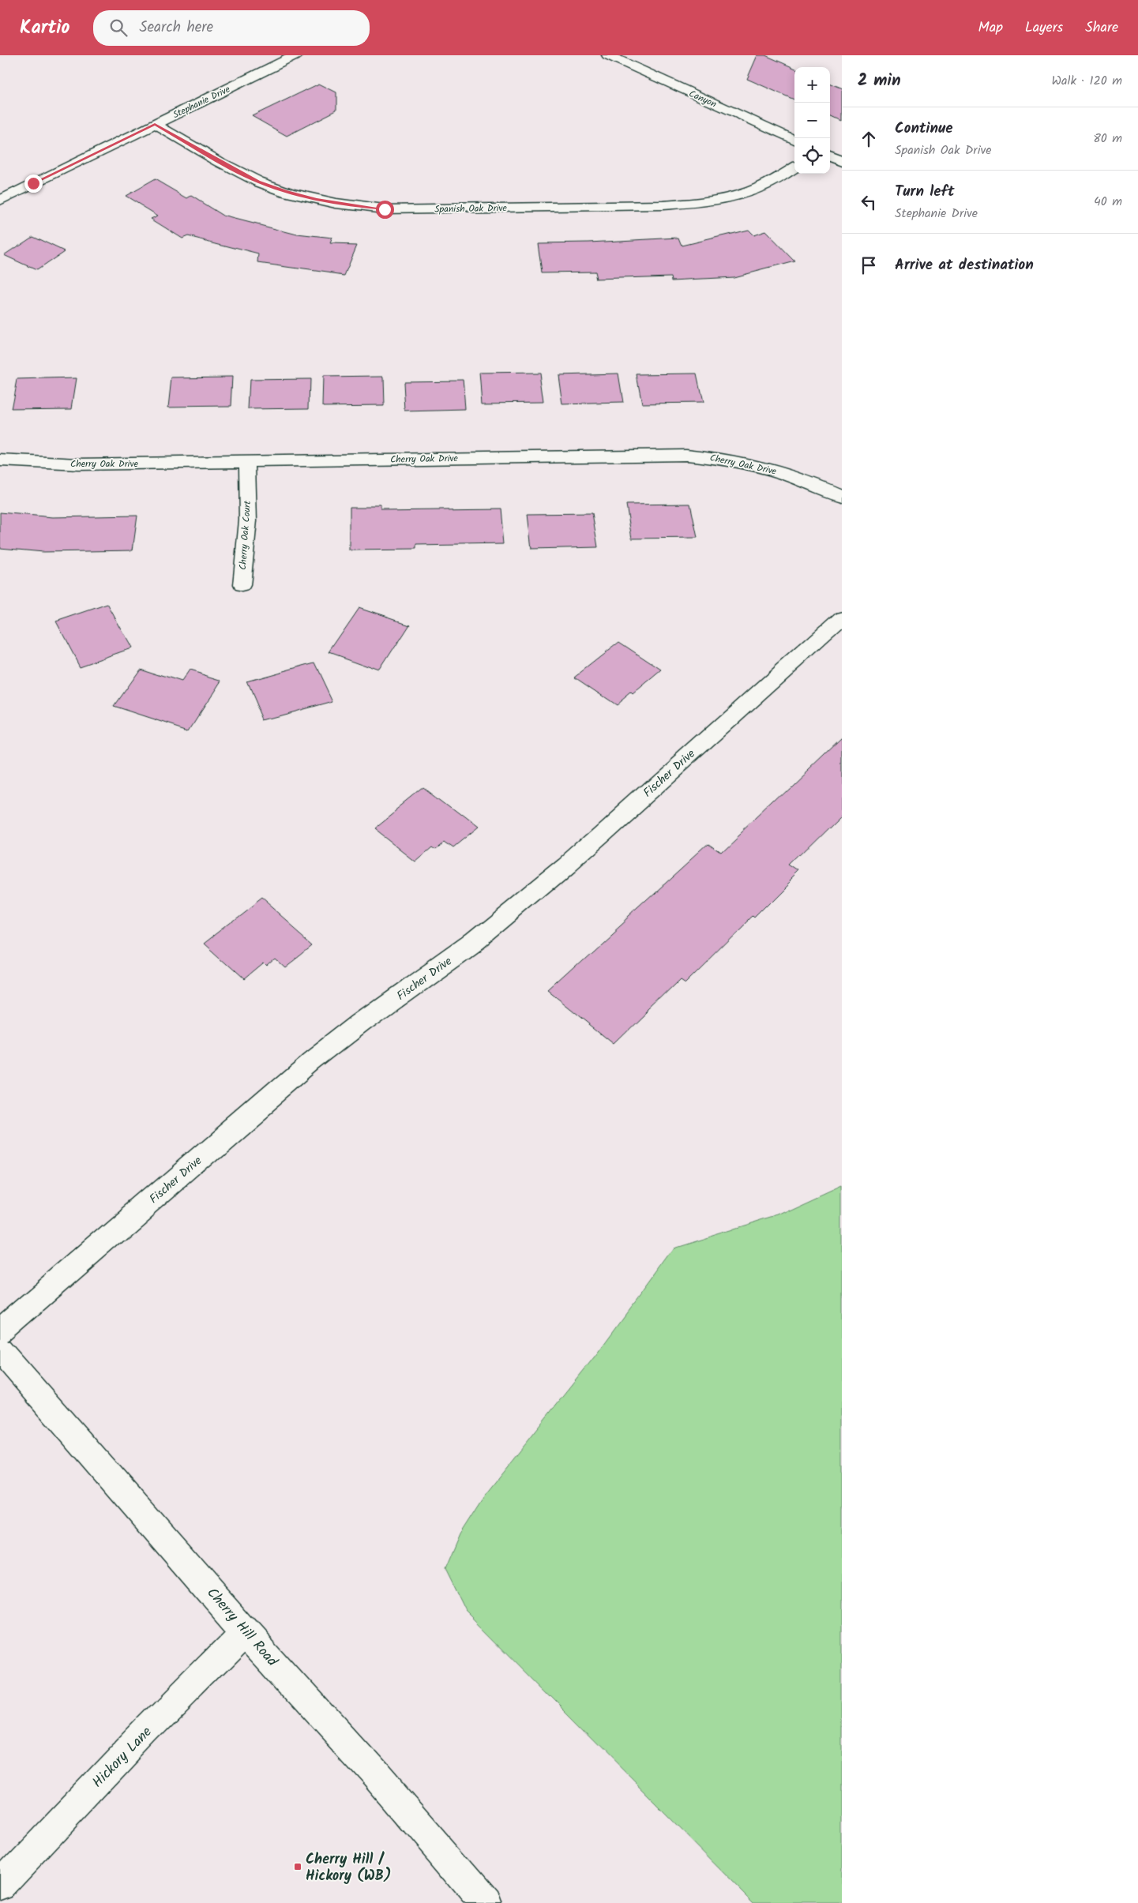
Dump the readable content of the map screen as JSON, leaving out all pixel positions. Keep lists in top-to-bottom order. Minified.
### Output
{"streets":{"street":["Canyon","Stephanie Drive","Spanish Oak Drive","Cherry Oak Drive","Cherry Oak Court","Fischer Drive","Cherry Hill Road","Hickory Lane"]},"crossings":[["Stephanie Drive","Spanish Oak Drive"],["Cherry Oak Drive","Cherry Oak Court"],["Cherry Hill Road","Hickory Lane"]],"places":{"transit":["Cherry Hill / Hickory (WB)"]},"page":{"header":"Kartio","search":"Search here","nav":["Map","Layers","Share"],"heading":["2 min","Walk · 120 m"],"map_buttons":["+","−"],"list":[["Continue","Spanish Oak Drive","80 m"],["Turn left","Stephanie Drive","40 m"],"Arrive at destination"]}}
